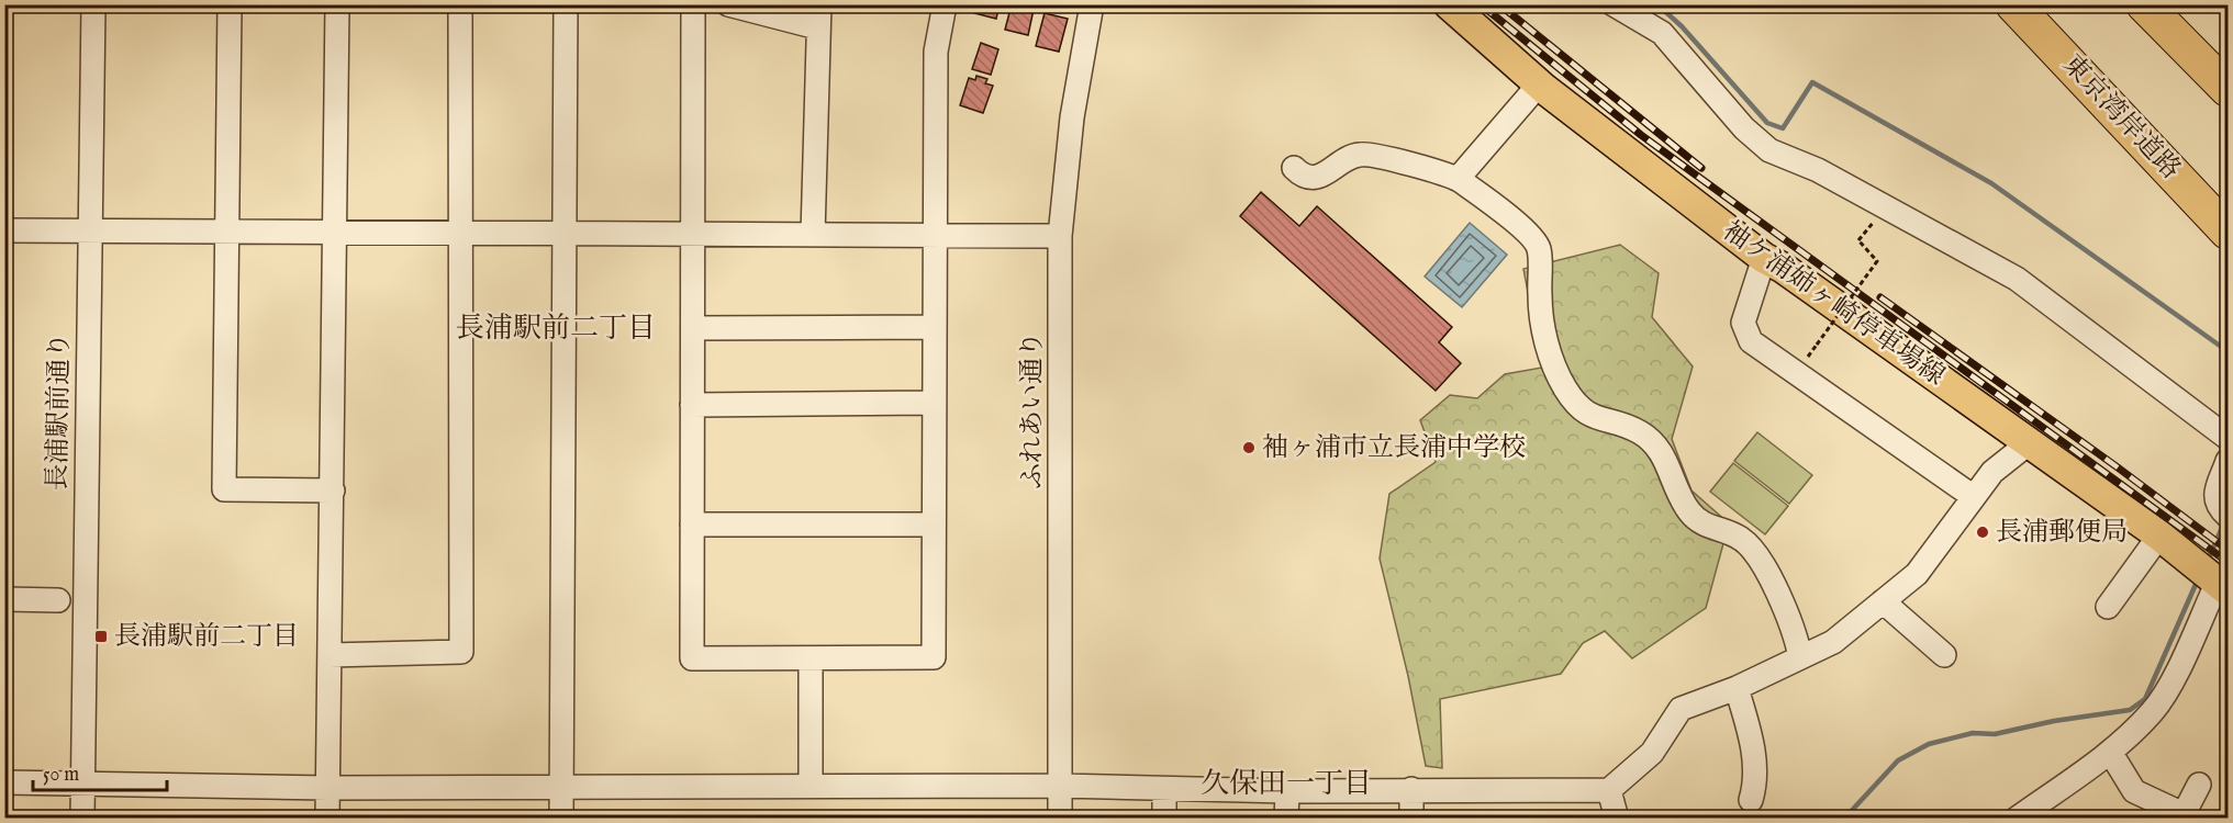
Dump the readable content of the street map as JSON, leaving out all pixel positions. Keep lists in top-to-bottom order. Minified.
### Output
{"streets":{"highway":["東京湾岸道路"],"main road":["袖ケ浦姉ヶ崎停車場線"],"street":["ふれあい通り","長浦駅前通り"]},"districts":["長浦駅前二丁目","久保田一丁目"],"places":{"other":["袖ヶ浦市立長浦中学校","長浦郵便局"],"transit":["長浦駅前二丁目"]},"scale_bar":"50 m"}
